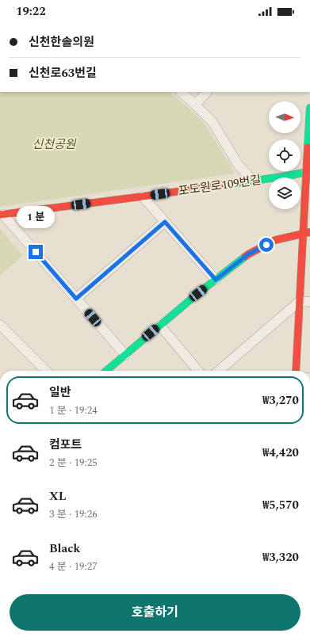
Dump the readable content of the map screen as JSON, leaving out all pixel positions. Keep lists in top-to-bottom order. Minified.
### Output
{"streets":{"street":["포도원로109번길"]},"parks":["신천공원"],"north":"right","page":{"status":"19:22","banner":["신천한솔의원","신천로63번길"],"bubble":"1 분","list":[{"name":"일반","note":"1 분 · 19:24","value":"₩3,270"},{"name":"컴포트","note":"2 분 · 19:25","value":"₩4,420"},{"name":"XL","note":"3 분 · 19:26","value":"₩5,570"},{"name":"Black","note":"4 분 · 19:27","value":"₩3,320"}],"buttons":"호출하기"}}
